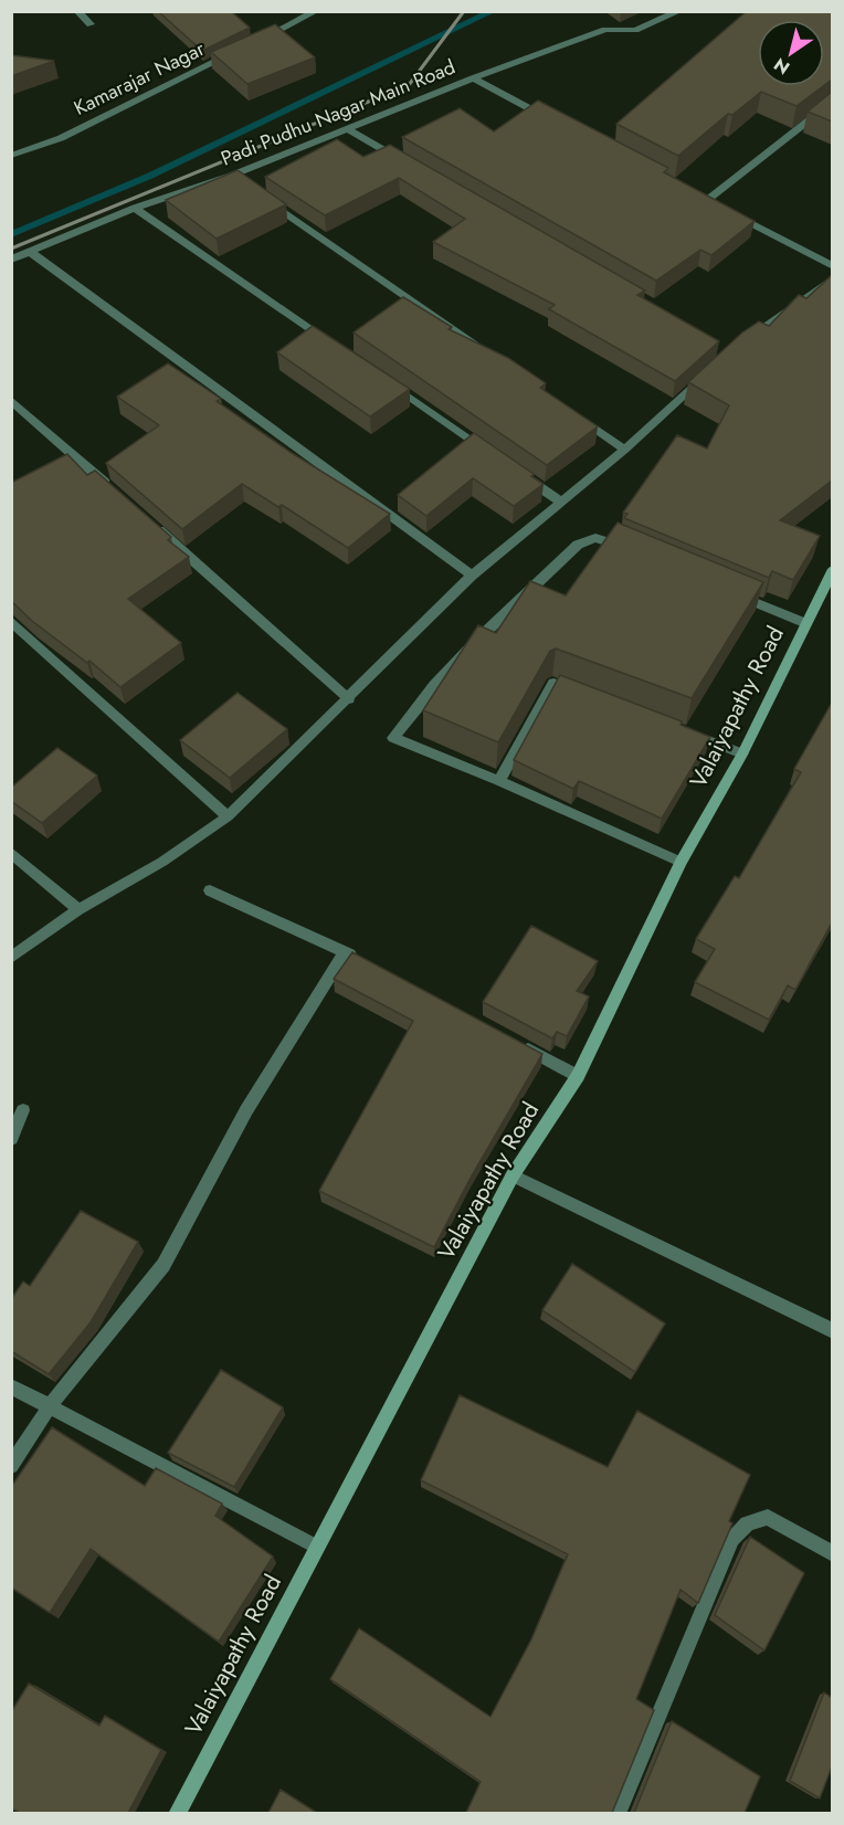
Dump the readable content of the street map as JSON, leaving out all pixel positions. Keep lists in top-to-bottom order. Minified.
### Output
{"streets":{"main road":["Valaiyapathy Road"],"street":["Kamarajar Nagar","Padi Pudhu Nagar Main Road"]},"north":"bottom left"}
